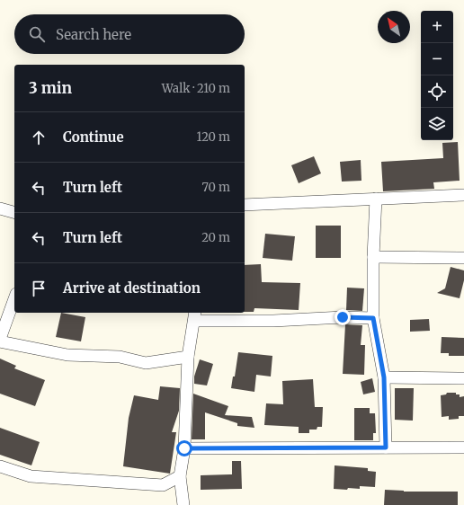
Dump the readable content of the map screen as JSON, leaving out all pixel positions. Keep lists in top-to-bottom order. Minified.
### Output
{"north":"top left","page":{"map_buttons":["+","−"],"search":"Search here","heading":["3 min","Walk · 210 m"],"list":[["Continue","120 m"],["Turn left","70 m"],["Turn left","20 m"],"Arrive at destination"]}}
